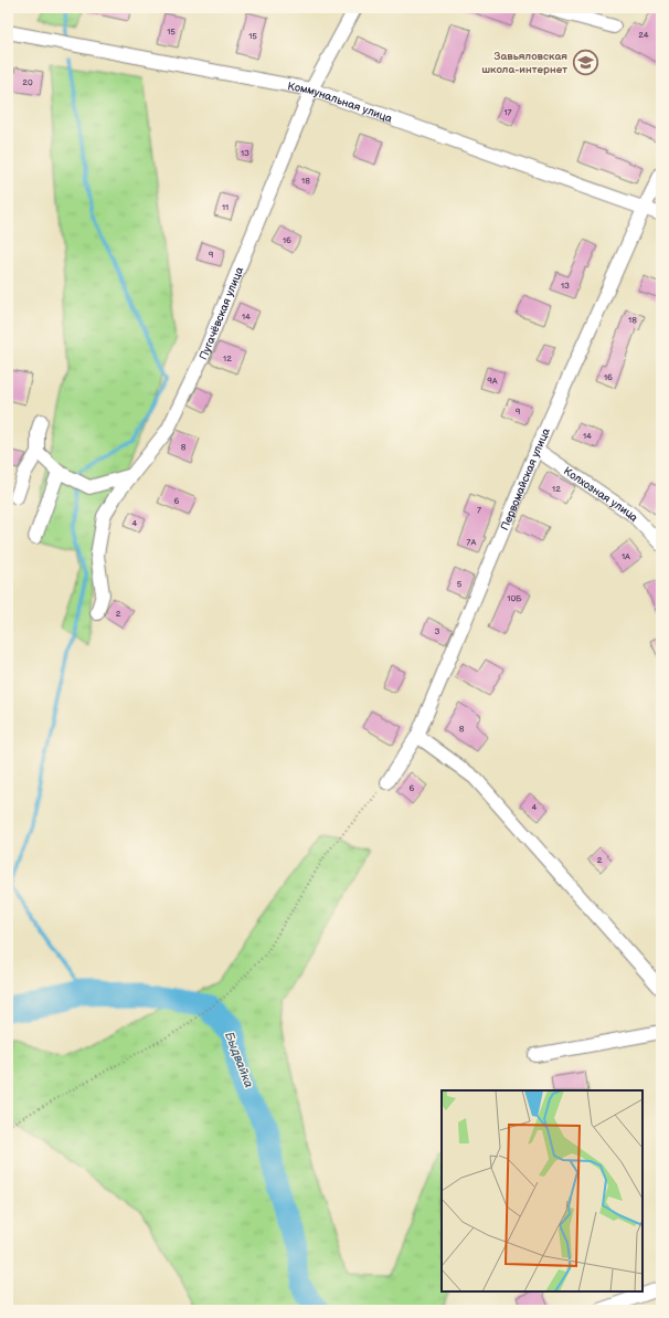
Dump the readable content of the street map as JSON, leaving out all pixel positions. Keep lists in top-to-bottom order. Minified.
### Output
{"streets":{"street":["Коммунальная улица","Пугачёвская улица","Первомайская улица","Колхозная улица"]},"crossings":[["Коммунальная улица","Пугачёвская улица"],["Коммунальная улица","Первомайская улица"],["Первомайская улица","Колхозная улица"]],"water":["Быдвайка"],"places":{"school or university":["Завьяловская школа-интернет"]},"house_numbers":["15","24","15","20","17","13","18","11","16","9","13","14","18","12","16","9А","9","14","8","12","6","7","4","7А","1А","5","10Б","2","3","8","6","4","2"]}
